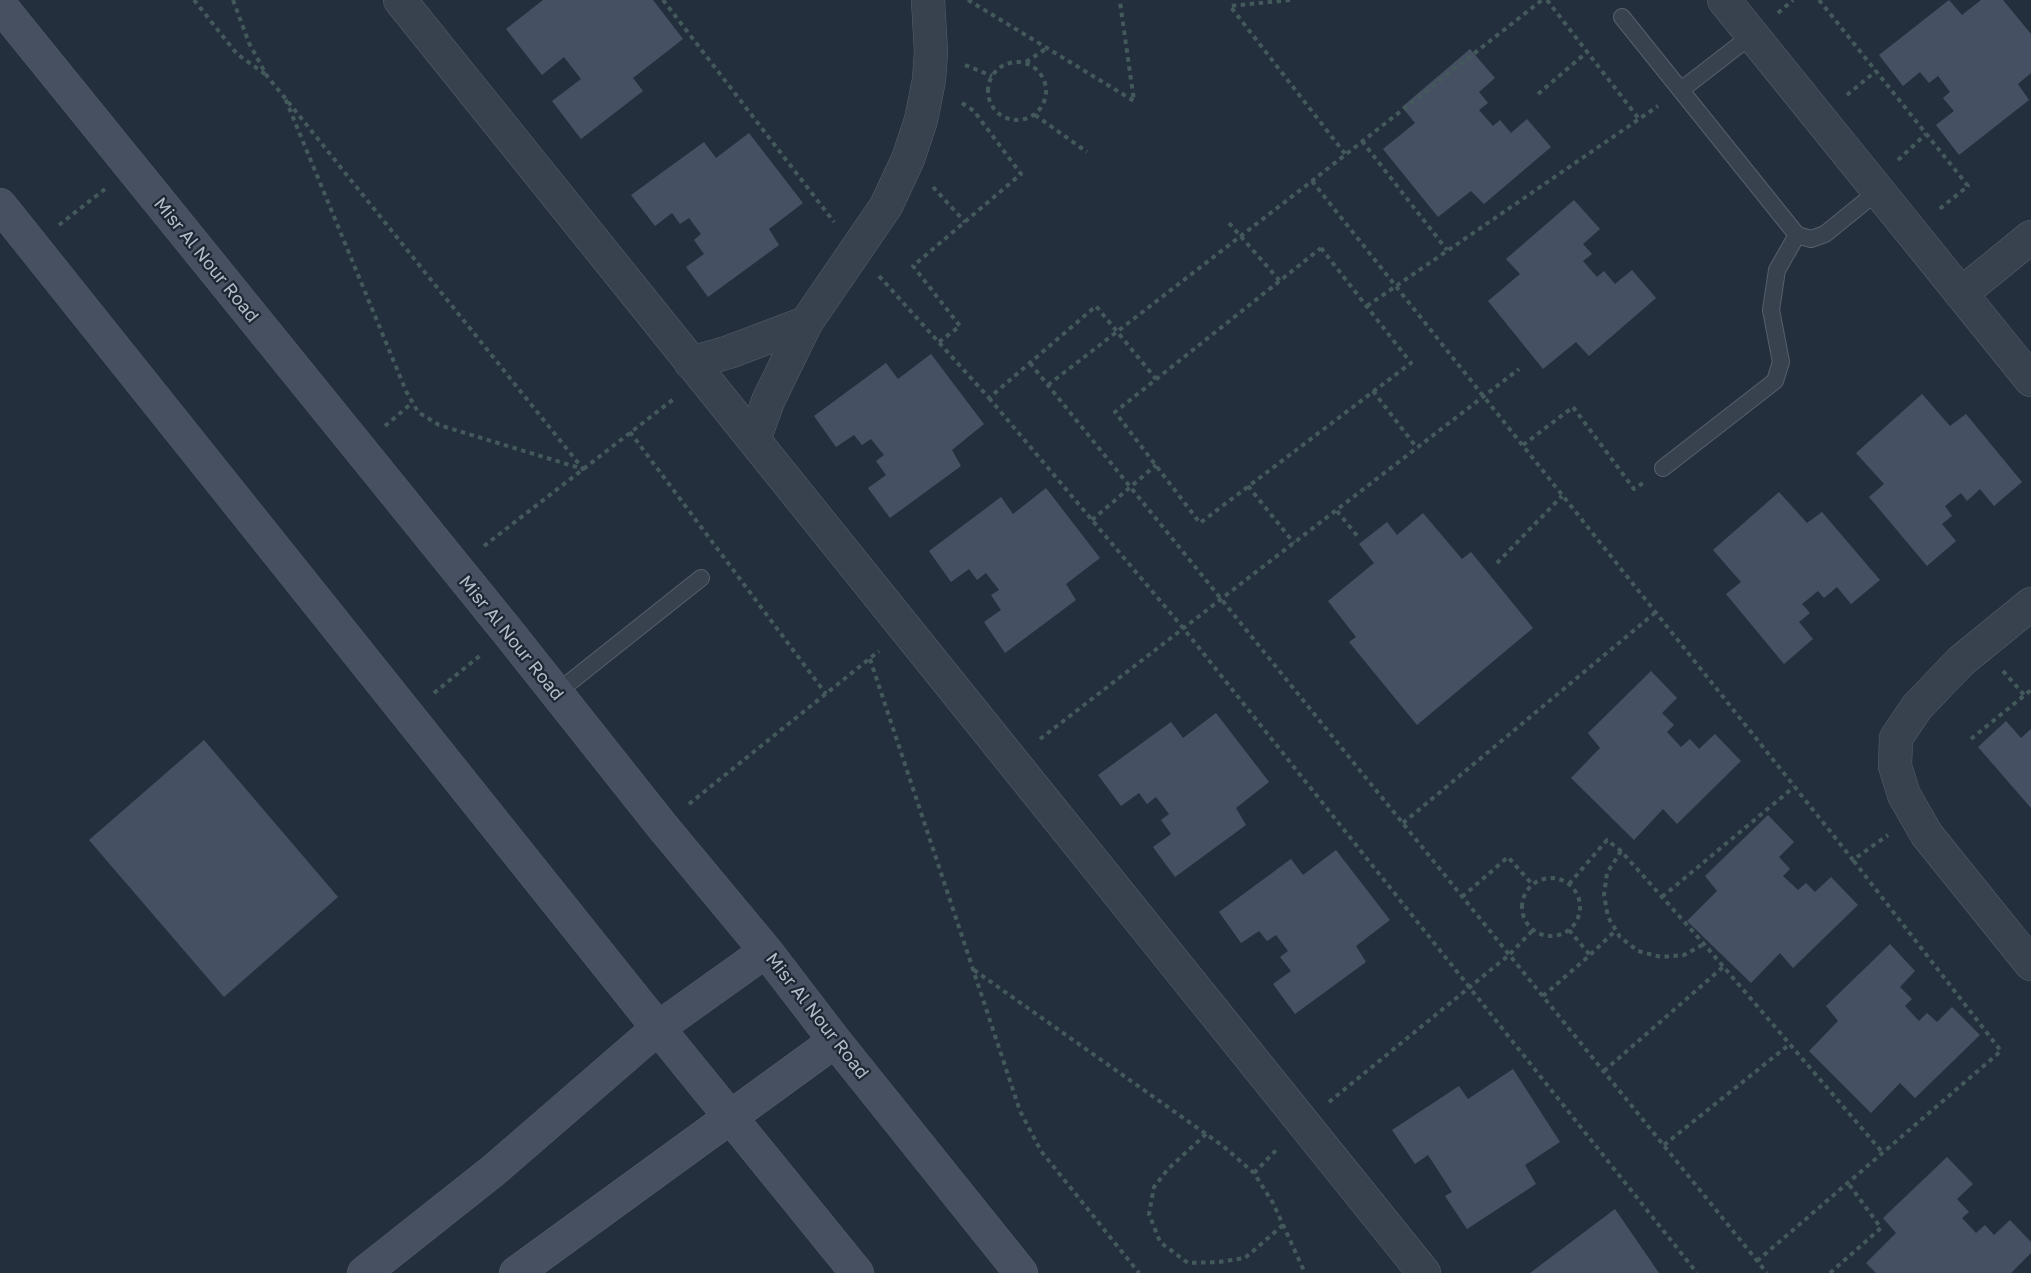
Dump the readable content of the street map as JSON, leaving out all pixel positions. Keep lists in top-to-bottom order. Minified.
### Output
{"streets":{"street":["Misr Al Nour Road"]}}
